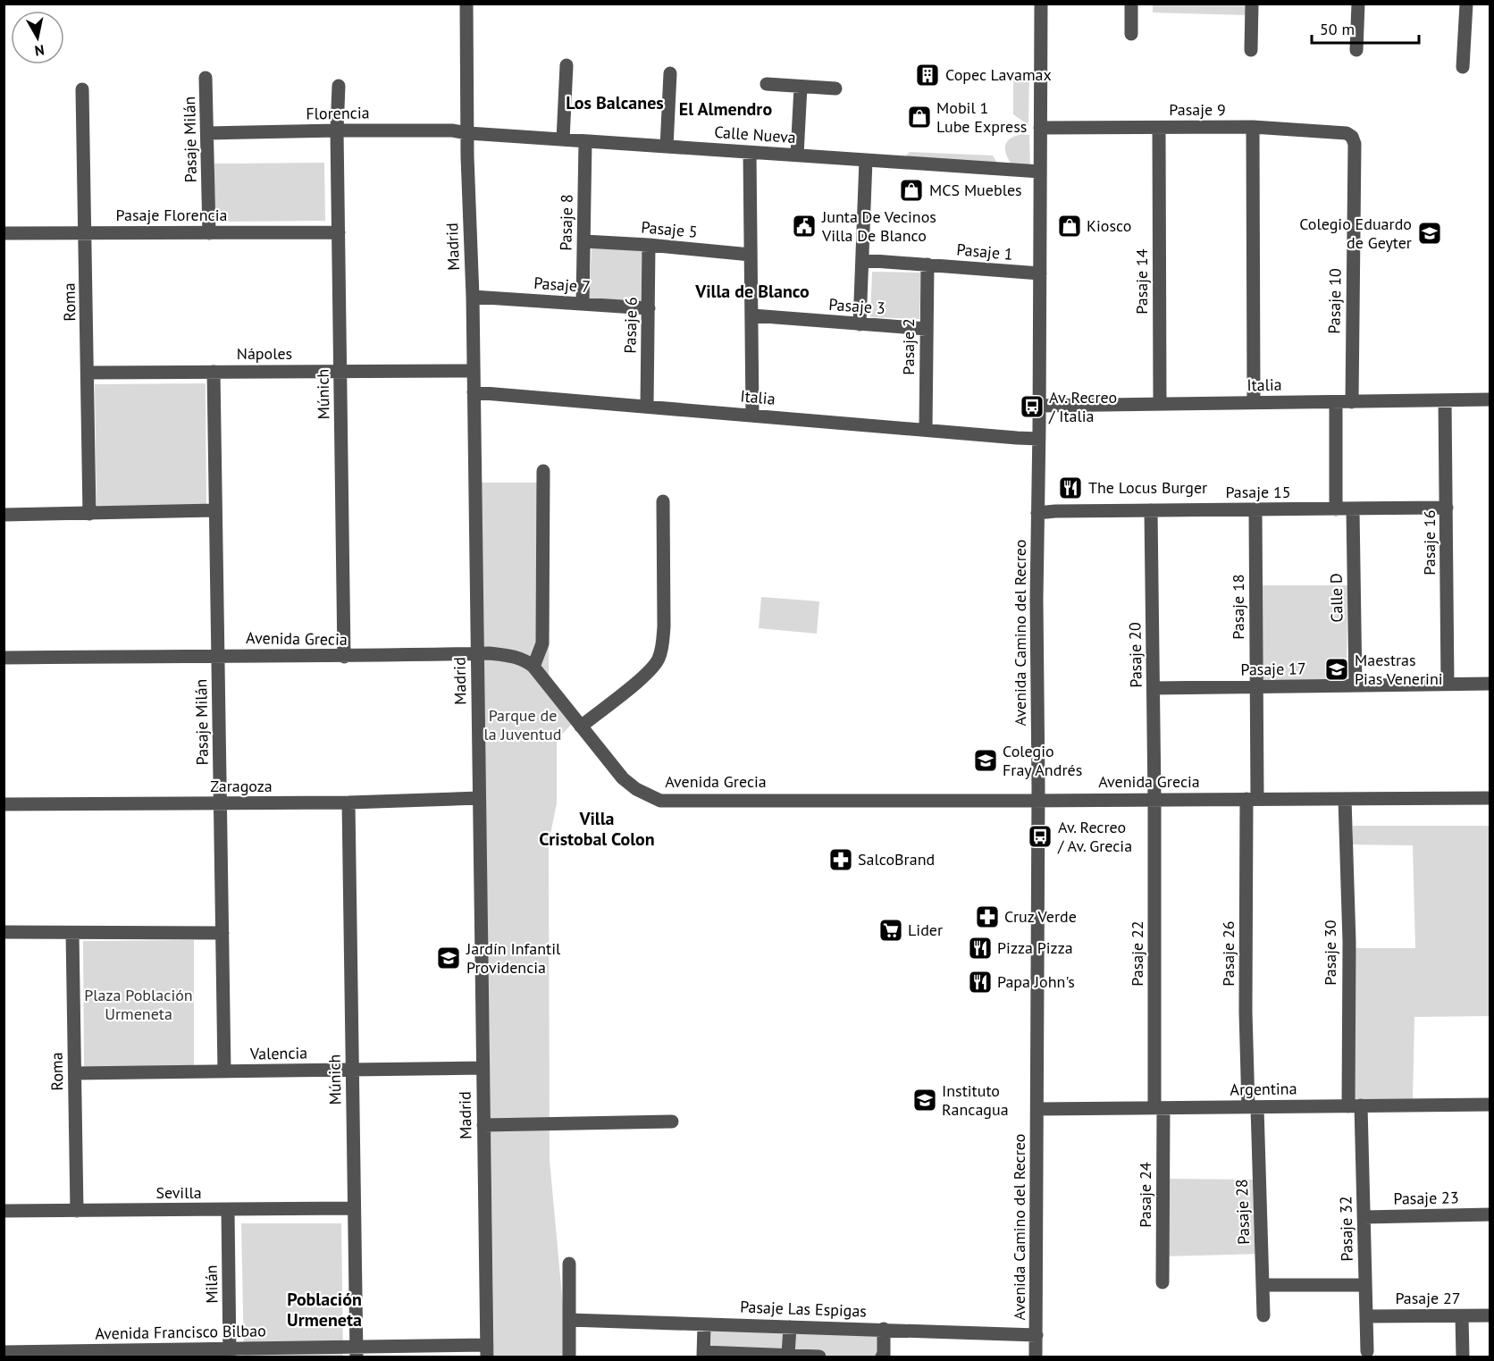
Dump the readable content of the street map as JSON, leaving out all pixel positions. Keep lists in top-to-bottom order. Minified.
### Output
{"streets":{"street":["Pasaje 9","Florencia","Calle Nueva","Pasaje Milán","Pasaje Florencia","Pasaje 8","Pasaje 5","Madrid","Pasaje 1","Pasaje 14","Pasaje 7","Pasaje 10","Roma","Pasaje 3","Pasaje 6","Pasaje 2","Nápoles","Italia","Múnich","Pasaje 15","Pasaje 16","Calle D","Pasaje 18","Avenida Camino del Recreo","Avenida Grecia","Pasaje 20","Pasaje 17","Zaragoza","Pasaje 30","Pasaje 22","Pasaje 26","Valencia","Argentina","Sevilla","Pasaje 24","Pasaje 23","Pasaje 28","Pasaje 32","Milán","Pasaje 27","Pasaje Las Espigas","Avenida Francisco Bilbao"]},"crossings":[["Pasaje 9","Pasaje 14"],["Pasaje 9","Pasaje 10"],["Pasaje 9","Avenida Camino del Recreo"],["Florencia","Calle Nueva"],["Florencia","Pasaje Milán"],["Florencia","Madrid"],["Florencia","Múnich"],["Calle Nueva","Pasaje 8"],["Calle Nueva","Madrid"],["Calle Nueva","Avenida Camino del Recreo"],["Pasaje Milán","Pasaje Florencia"],["Pasaje Milán","Nápoles"],["Pasaje Milán","Avenida Grecia"],["Pasaje Milán","Zaragoza"],["Pasaje Milán","Valencia"],["Pasaje Florencia","Roma"],["Pasaje Florencia","Múnich"],["Pasaje 8","Pasaje 5"],["Pasaje 8","Pasaje 7"],["Pasaje 5","Pasaje 6"],["Madrid","Pasaje 7"],["Madrid","Nápoles"],["Madrid","Italia"],["Madrid","Avenida Grecia"],["Madrid","Zaragoza"],["Madrid","Valencia"],["Madrid","Avenida Francisco Bilbao"],["Pasaje 1","Pasaje 2"],["Pasaje 1","Avenida Camino del Recreo"],["Pasaje 14","Italia"],["Pasaje 7","Pasaje 6"],["Pasaje 10","Italia"],["Roma","Nápoles"],["Roma","Valencia"],["Roma","Sevilla"],["Pasaje 3","Pasaje 2"],["Pasaje 6","Italia"],["Pasaje 2","Italia"],["Nápoles","Múnich"],["Italia","Pasaje 16"],["Italia","Avenida Camino del Recreo"],["Múnich","Avenida Grecia"],["Múnich","Zaragoza"],["Múnich","Valencia"],["Múnich","Sevilla"],["Múnich","Avenida Francisco Bilbao"],["Pasaje 15","Pasaje 16"],["Pasaje 15","Calle D"],["Pasaje 15","Pasaje 18"],["Pasaje 15","Avenida Camino del Recreo"],["Pasaje 15","Pasaje 20"],["Pasaje 16","Pasaje 17"],["Calle D","Pasaje 17"],["Pasaje 18","Avenida Grecia"],["Pasaje 18","Pasaje 17"],["Pasaje 18","Pasaje 26"],["Avenida Camino del Recreo","Avenida Grecia"],["Avenida Camino del Recreo","Argentina"],["Avenida Camino del Recreo","Pasaje Las Espigas"],["Avenida Grecia","Pasaje 20"],["Avenida Grecia","Pasaje 30"],["Avenida Grecia","Pasaje 22"],["Avenida Grecia","Pasaje 26"],["Pasaje 20","Pasaje 17"],["Pasaje 20","Pasaje 22"],["Pasaje 30","Argentina"],["Pasaje 30","Pasaje 32"],["Pasaje 22","Argentina"],["Pasaje 22","Pasaje 24"],["Pasaje 26","Argentina"],["Pasaje 26","Pasaje 28"],["Argentina","Pasaje 24"],["Argentina","Pasaje 28"],["Argentina","Pasaje 32"],["Sevilla","Milán"],["Pasaje 23","Pasaje 32"],["Pasaje 32","Pasaje 27"],["Milán","Avenida Francisco Bilbao"]],"districts":["Los Balcanes","El Almendro","Villa de Blanco","Villa Cristobal Colon","Población Urmeneta"],"parks":["Parque de la Juventud","Plaza Población Urmeneta"],"places":{"building":["Copec Lavamax"],"shop":["Mobil 1 Lube Express","MCS Muebles","Kiosco"],"public building":["Junta De Vecinos Villa De Blanco"],"school or university":["Colegio Eduardo de Geyter","Maestras Pias Venerini","Colegio Fray Andrés","Jardín Infantil Providencia","Instituto Rancagua"],"bus stop":["Av. Recreo / Italia","Av. Recreo / Av. Grecia"],"restaurant":["The Locus Burger","Pizza Pizza","Papa John's"],"pharmacy":["SalcoBrand","Cruz Verde"],"supermarket":["Lider"]},"scale_bar":"50 m","north":"bottom"}
